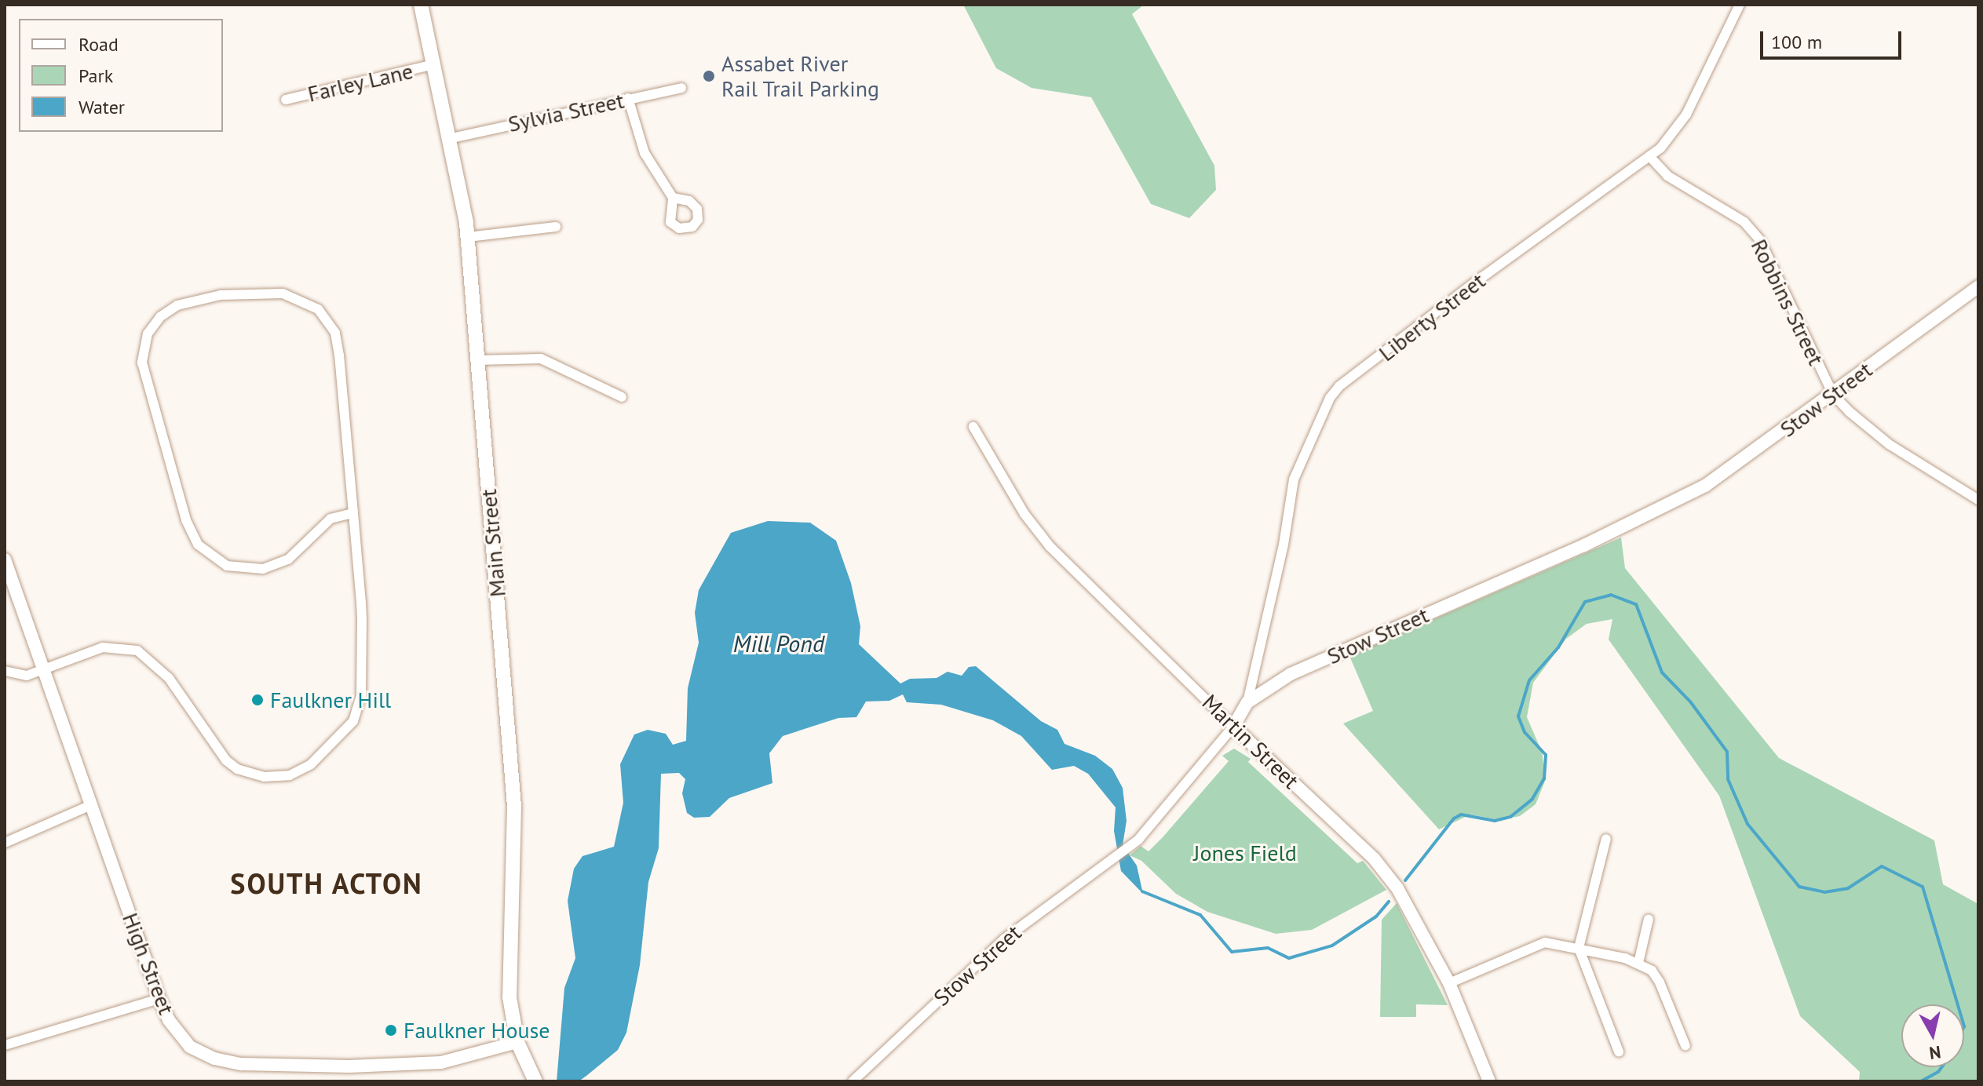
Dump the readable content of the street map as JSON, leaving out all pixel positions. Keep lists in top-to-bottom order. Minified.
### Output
{"streets":{"main road":["Main Street"],"street":["Farley Lane","Sylvia Street","Robbins Street","Liberty Street","Stow Street","Martin Street","High Street"]},"crossings":[["Farley Lane","Main Street"],["Sylvia Street","Main Street"],["Robbins Street","Liberty Street"],["Robbins Street","Stow Street"],["Liberty Street","Stow Street"],["Stow Street","Martin Street"],["Main Street","High Street"]],"districts":["SOUTH ACTON"],"water":["Mill Pond"],"parks":["Jones Field"],"places":["Assabet River Rail Trail Parking","Faulkner Hill","Faulkner House"],"legend":["Road","Park","Water"],"scale_bar":"100 m","north":"bottom"}
